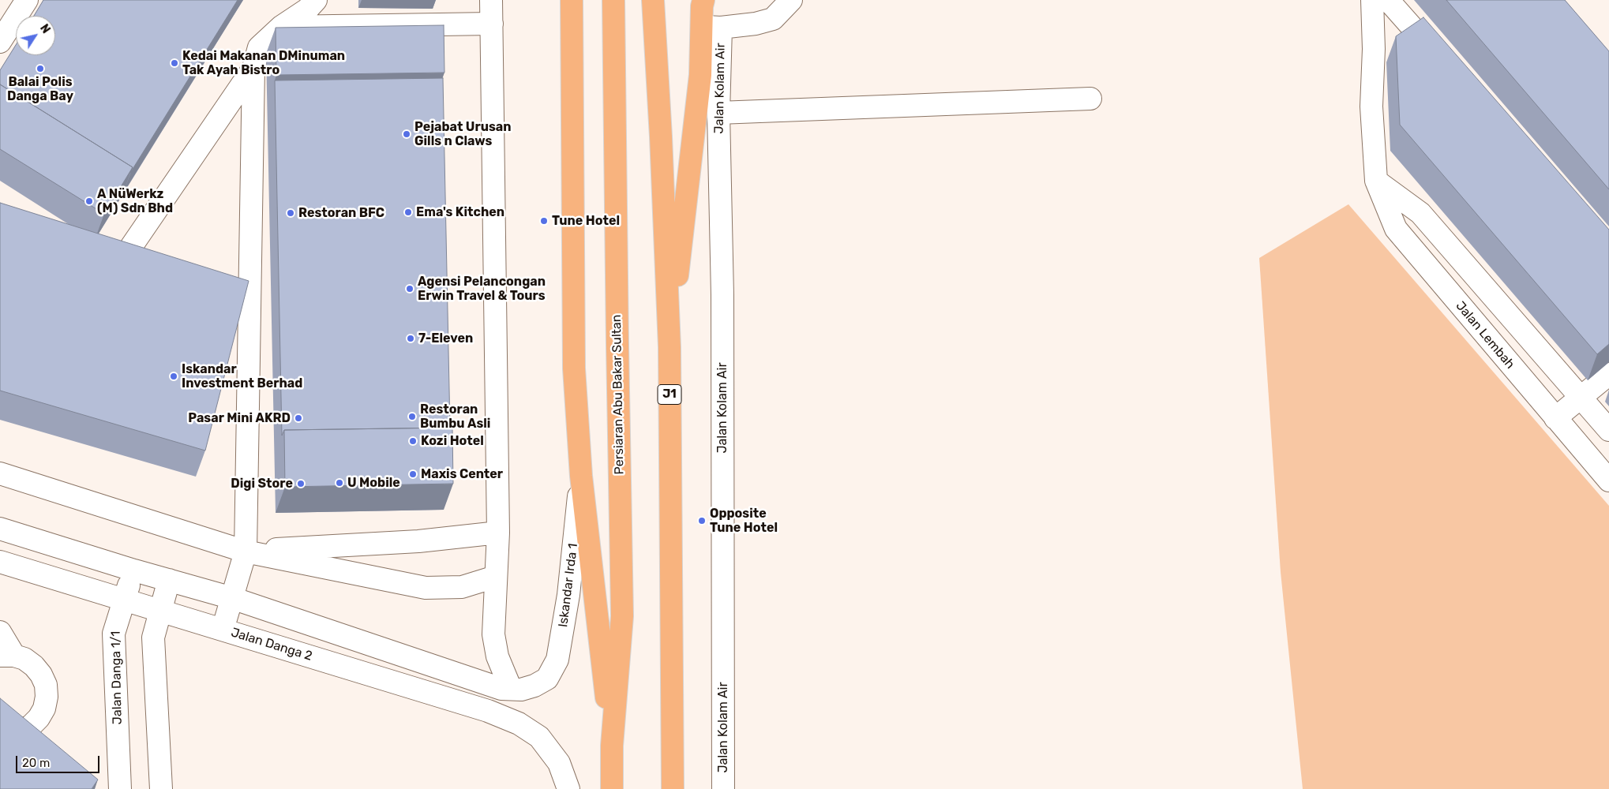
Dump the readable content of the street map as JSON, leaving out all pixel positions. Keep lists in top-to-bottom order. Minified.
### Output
{"streets":{"highway":["Persiaran Abu Bakar Sultan","J1"],"street":["Jalan Kolam Air","Jalan Lembah","Iskandar Irda 1","Jalan Danga 2","Jalan Danga 1/1"]},"crossings":[["Jalan Danga 2","Jalan Danga 1/1"]],"places":["Kedai Makanan DMinuman Tak Ayah Bistro","Balai Polis Danga Bay","Pejabat Urusan Gills n Claws","A NüWerkz (M) Sdn Bhd","Ema's Kitchen","Restoran BFC","Tune Hotel","Agensi Pelancongan Erwin Travel & Tours","7-Eleven","Iskandar Investment Berhad","Restoran Bumbu Asli","Pasar Mini AKRD","Kozi Hotel","Maxis Center","U Mobile","Digi Store","Opposite Tune Hotel"],"scale_bar":"20 m","north":"top right"}
